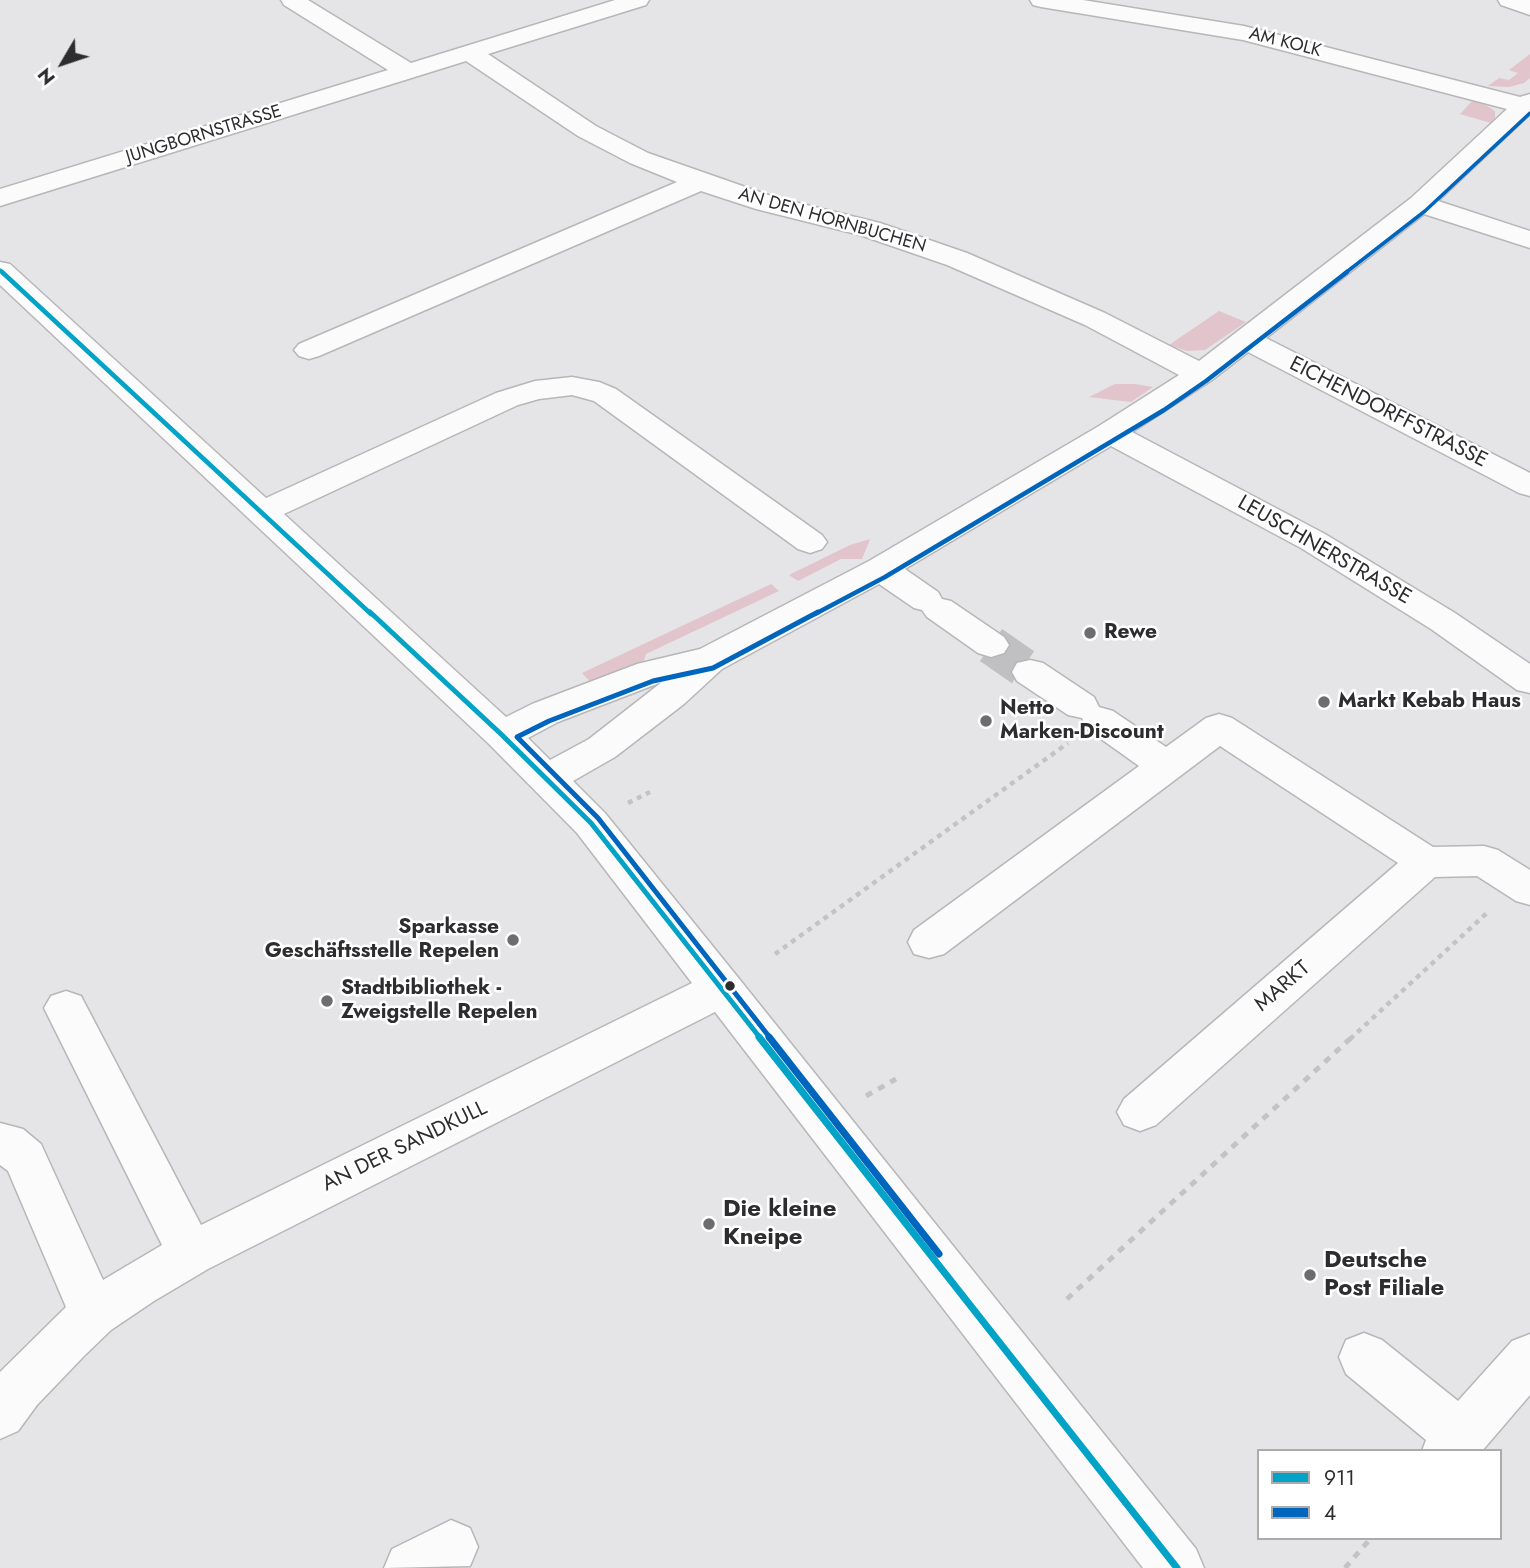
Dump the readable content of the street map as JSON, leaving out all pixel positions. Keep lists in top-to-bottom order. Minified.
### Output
{"streets":{"street":["AM KOLK","JUNGBORNSTRASSE","AN DEN HORNBUCHEN","EICHENDORFFSTRASSE","LEUSCHNERSTRASSE","MARKT","AN DER SANDKULL"]},"crossings":[["JUNGBORNSTRASSE","AN DEN HORNBUCHEN"]],"places":["Rewe","Markt Kebab Haus","Netto Marken-Discount","Sparkasse Geschäftsstelle Repelen","Stadtbibliothek - Zweigstelle Repelen","Die kleine Kneipe","Deutsche Post Filiale"],"lines":["transit line 4","transit line 911"],"legend":["911","4"],"north":"bottom left"}
